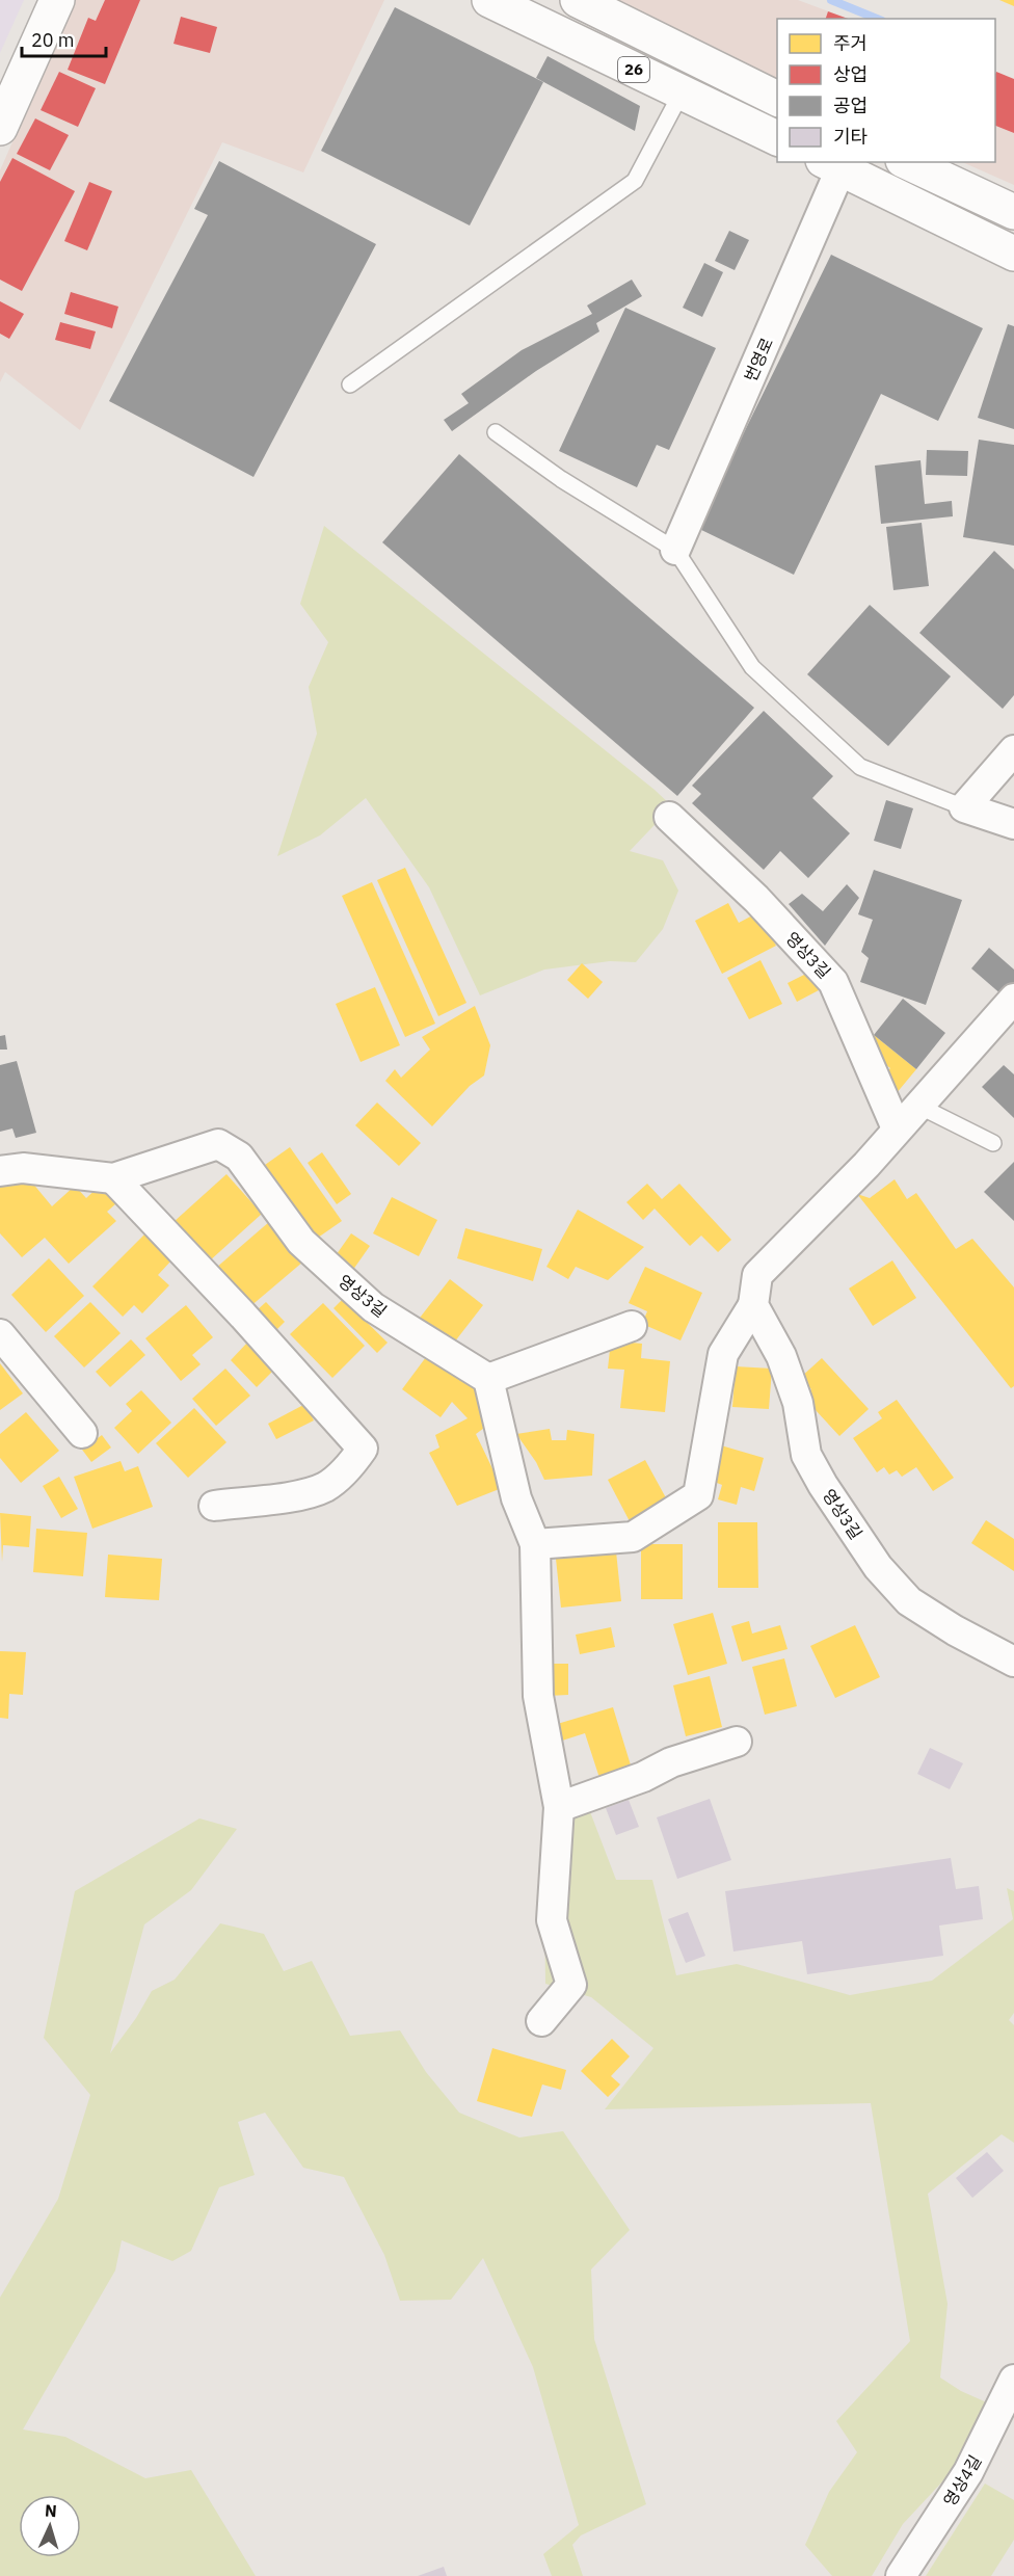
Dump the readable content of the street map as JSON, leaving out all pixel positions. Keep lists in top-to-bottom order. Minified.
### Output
{"streets":{"main road":["26","번영로"],"street":["영상3길","영상4길"]},"legend":["주거","상업","공업","기타"],"scale_bar":"20 m","north":"top"}
